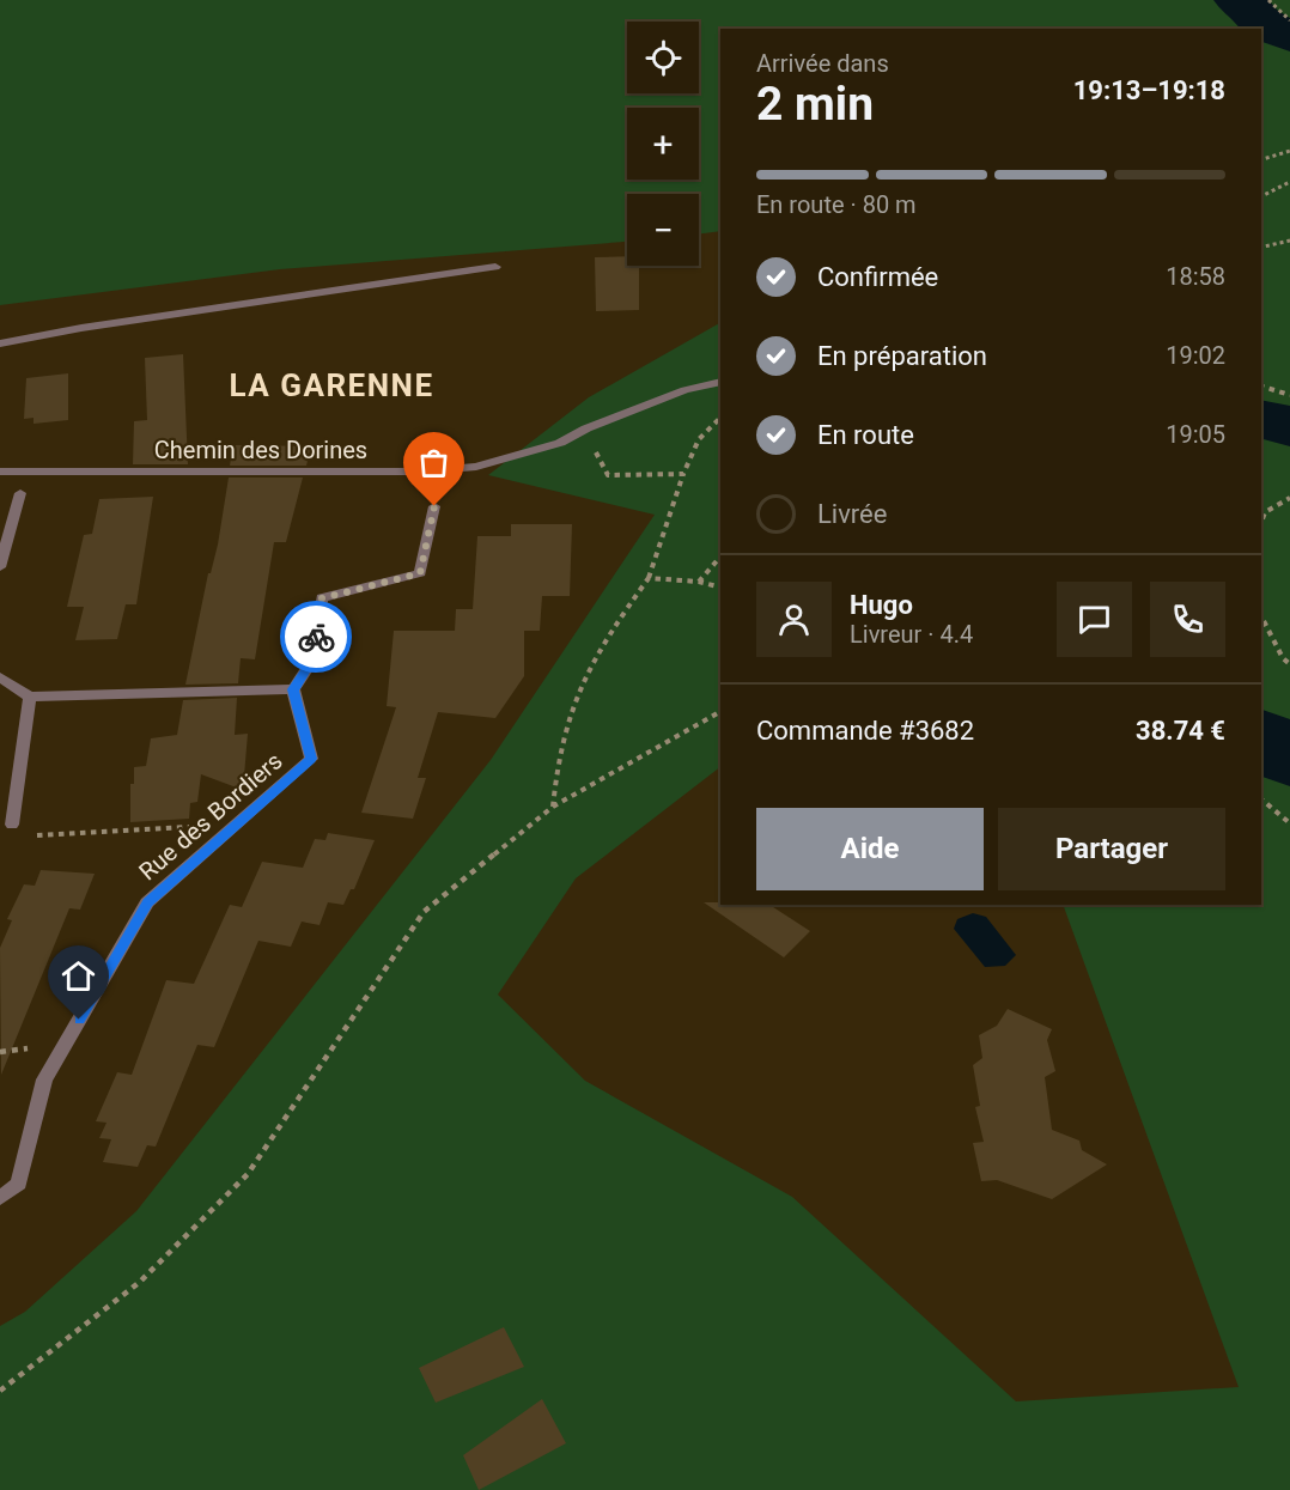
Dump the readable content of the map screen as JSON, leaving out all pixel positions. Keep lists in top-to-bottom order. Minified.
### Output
{"streets":{"street":["Chemin des Dorines","Rue des Bordiers"]},"districts":["LA GARENNE"],"page":{"map_buttons":["+","−"],"heading":["2 min","Arrivée dans","19:13–19:18"],"panel":["Hugo","Livreur · 4.4","Commande #3682","38.74 €"],"bar":"En route · 80 m","list":[["Confirmée","18:58"],["En préparation","19:02"],["En route","19:05"],"Livrée"],"buttons":["Aide","Partager"]}}
